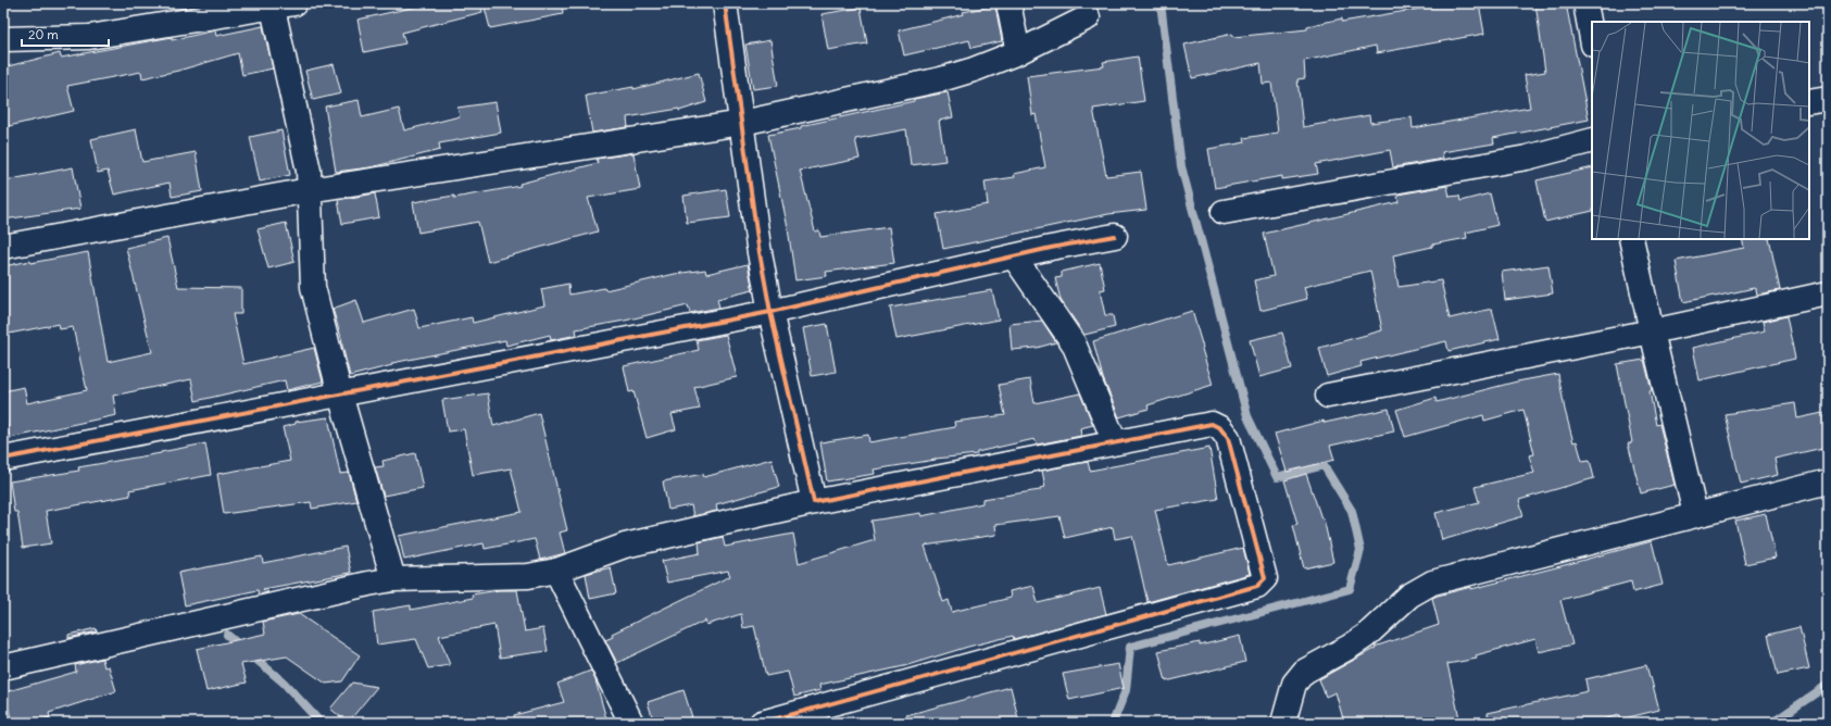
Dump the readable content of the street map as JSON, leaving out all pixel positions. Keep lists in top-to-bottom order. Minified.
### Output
{"scale_bar":"20 m"}
